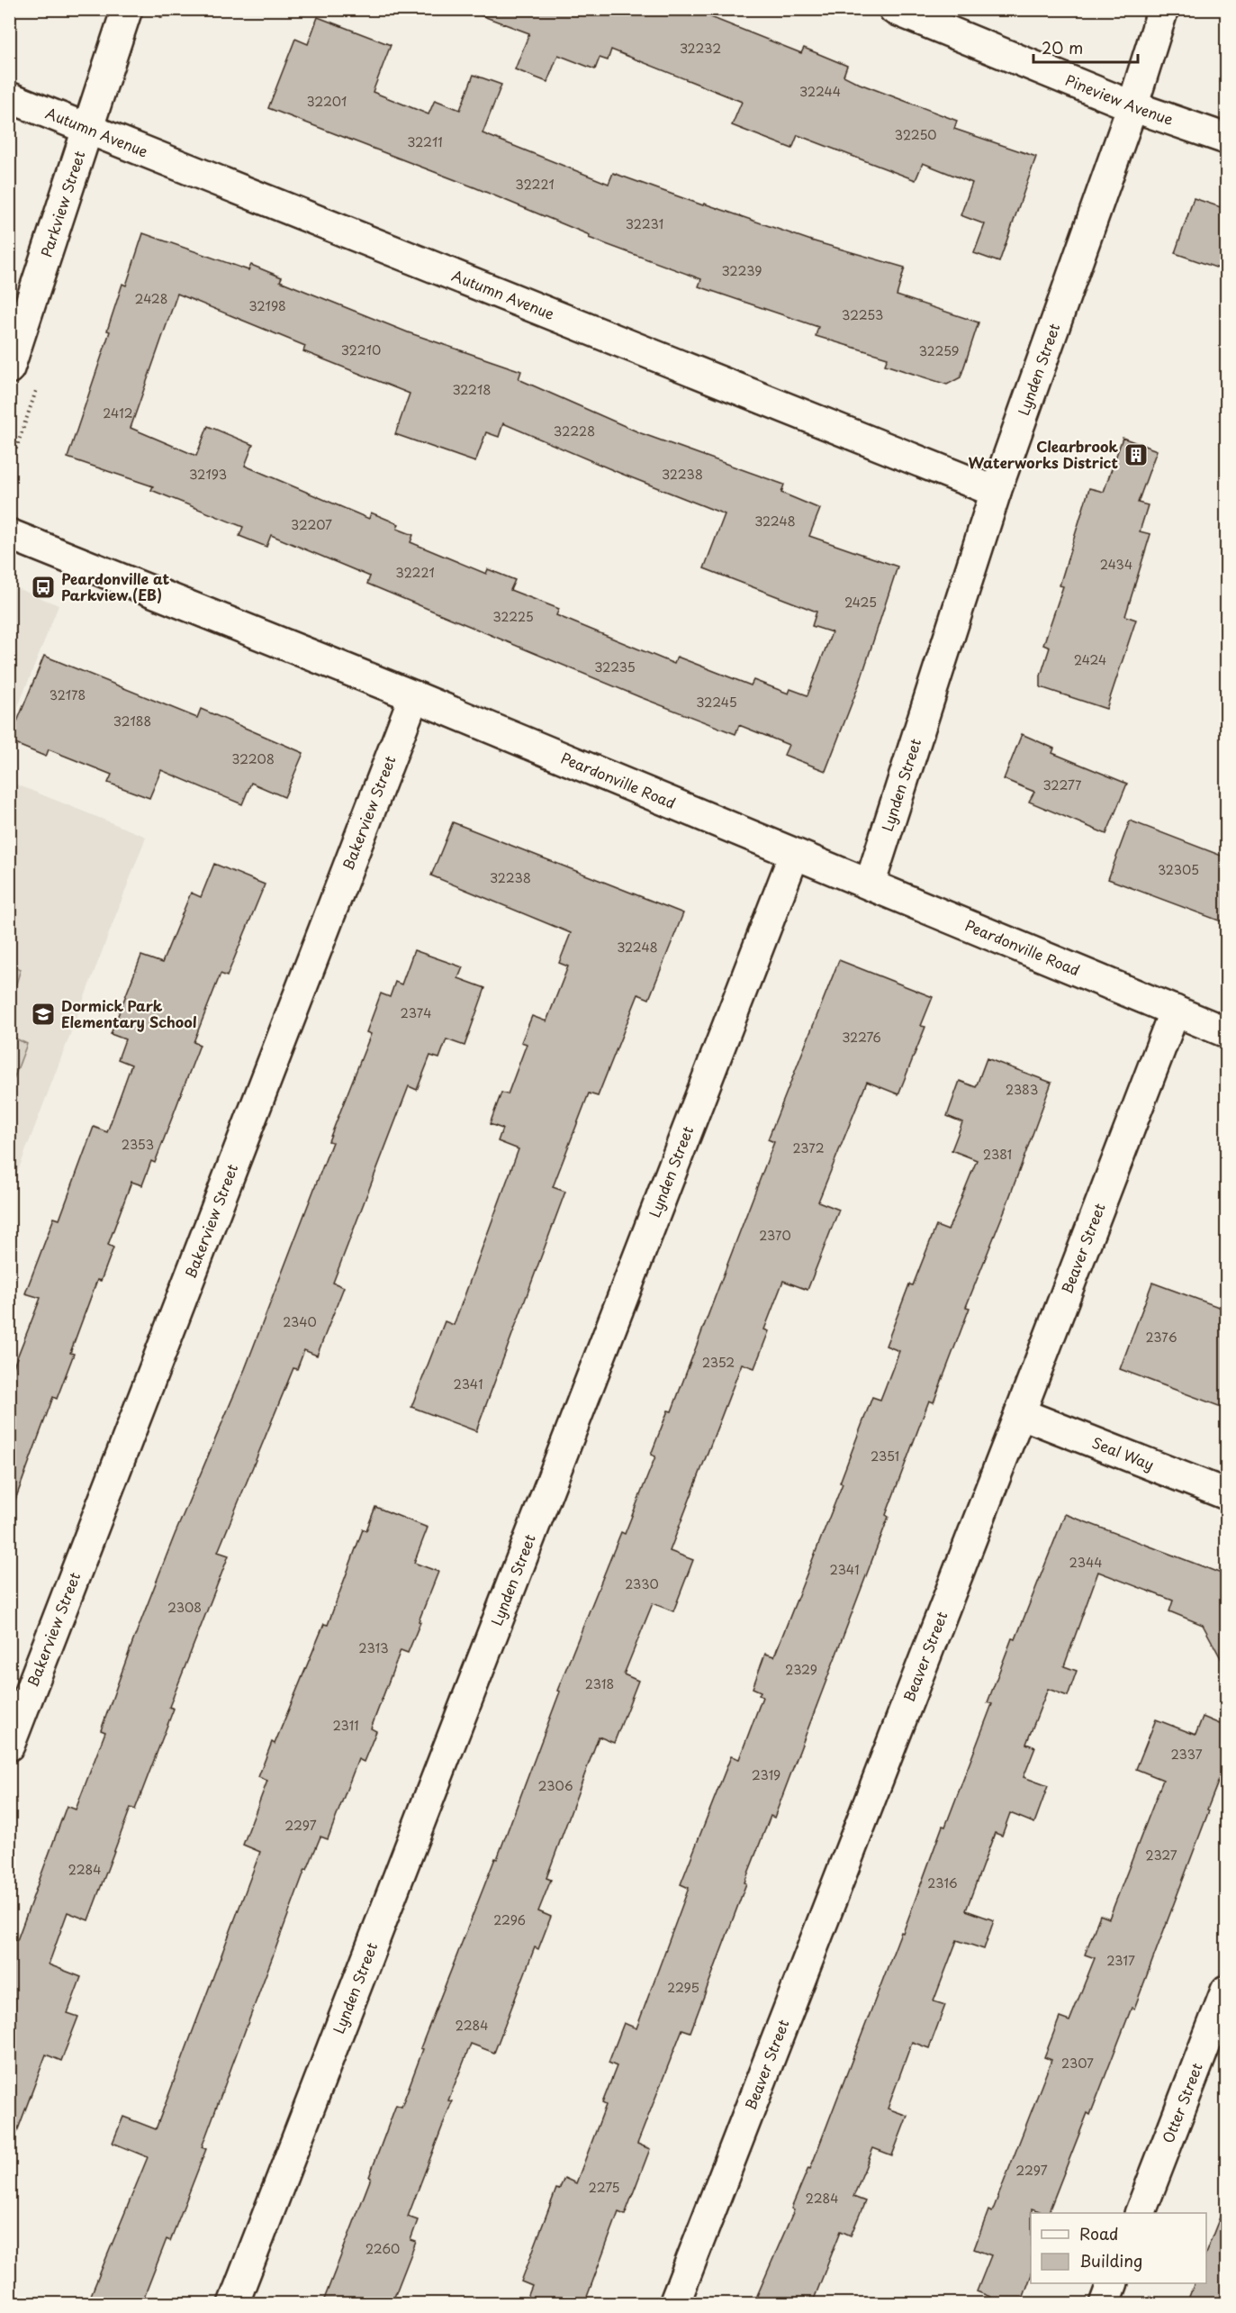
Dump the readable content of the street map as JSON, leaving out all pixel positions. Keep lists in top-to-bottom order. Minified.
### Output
{"streets":{"street":["Pineview Avenue","Autumn Avenue","Parkview Street","Lynden Street","Peardonville Road","Bakerview Street","Beaver Street","Seal Way","Otter Street"]},"crossings":[["Pineview Avenue","Lynden Street"],["Autumn Avenue","Parkview Street"],["Autumn Avenue","Lynden Street"],["Lynden Street","Peardonville Road"],["Peardonville Road","Bakerview Street"],["Peardonville Road","Beaver Street"],["Beaver Street","Seal Way"]],"places":{"building":["Clearbrook Waterworks District"],"bus stop":["Peardonville at Parkview (EB)"],"school or university":["Dormick Park Elementary School"]},"house_numbers":["32232","32244","32201","32250","32211","32221","32231","32239","2428","32198","32253","32210","32259","32218","2412","32228","32193","32238","32248","32207","2434","32221","2425","32225","2424","32235","32178","32245","32188","32208","32277","32305","32238","32248","2374","32276","2383","2353","2372","2381","2370","2340","2376","2352","2341","2351","2344","2341","2330","2308","2313","2329","2318","2311","2337","2319","2306","2297","2327","2284","2316","2296","2317","2295","2284","2307","2297","2275","2284","2260"],"legend":["Road","Building"],"scale_bar":"20 m"}
